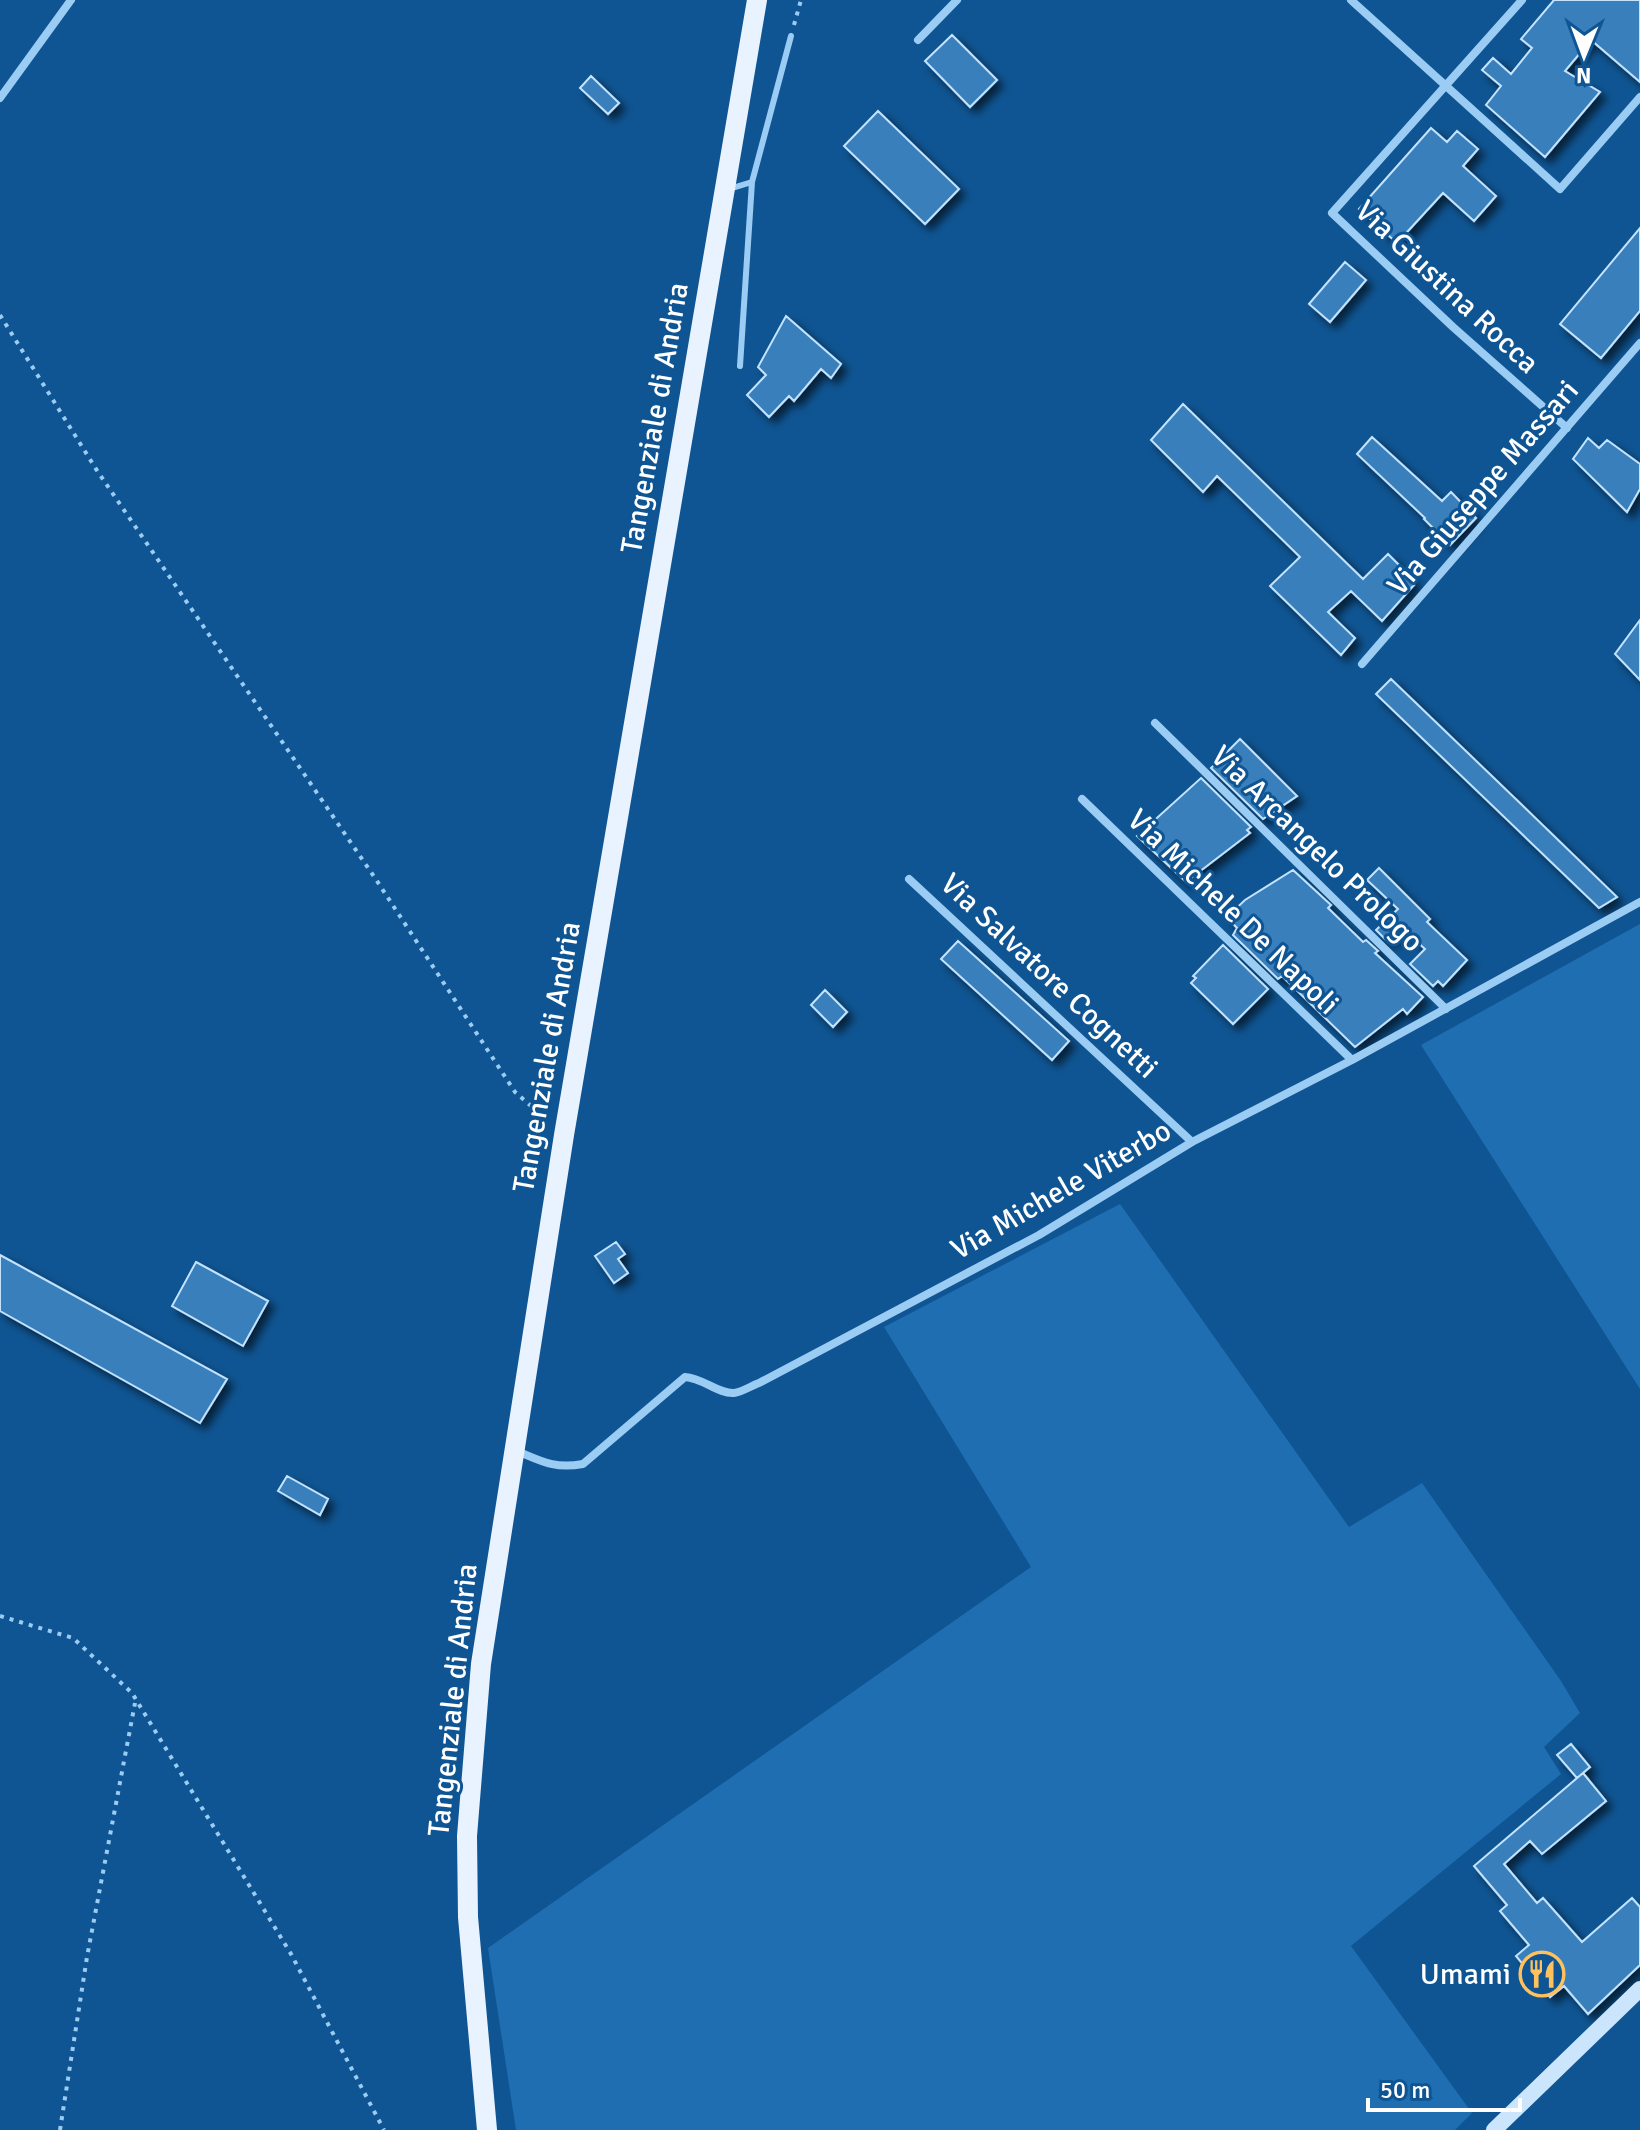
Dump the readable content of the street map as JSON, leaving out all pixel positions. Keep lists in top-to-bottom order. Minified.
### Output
{"streets":{"main road":["Tangenziale di Andria"],"street":["Via Giustina Rocca","Via Giuseppe Massari","Via Arcangelo Prologo","Via Michele De Napoli","Via Salvatore Cognetti","Via Michele Viterbo"]},"crossings":[["Via Giustina Rocca","Via Giuseppe Massari"],["Tangenziale di Andria","Via Michele Viterbo"],["Via Arcangelo Prologo","Via Michele Viterbo"],["Via Michele De Napoli","Via Michele Viterbo"],["Via Salvatore Cognetti","Via Michele Viterbo"]],"places":{"restaurant":["Umami"]},"scale_bar":"50 m","north":"bottom"}
